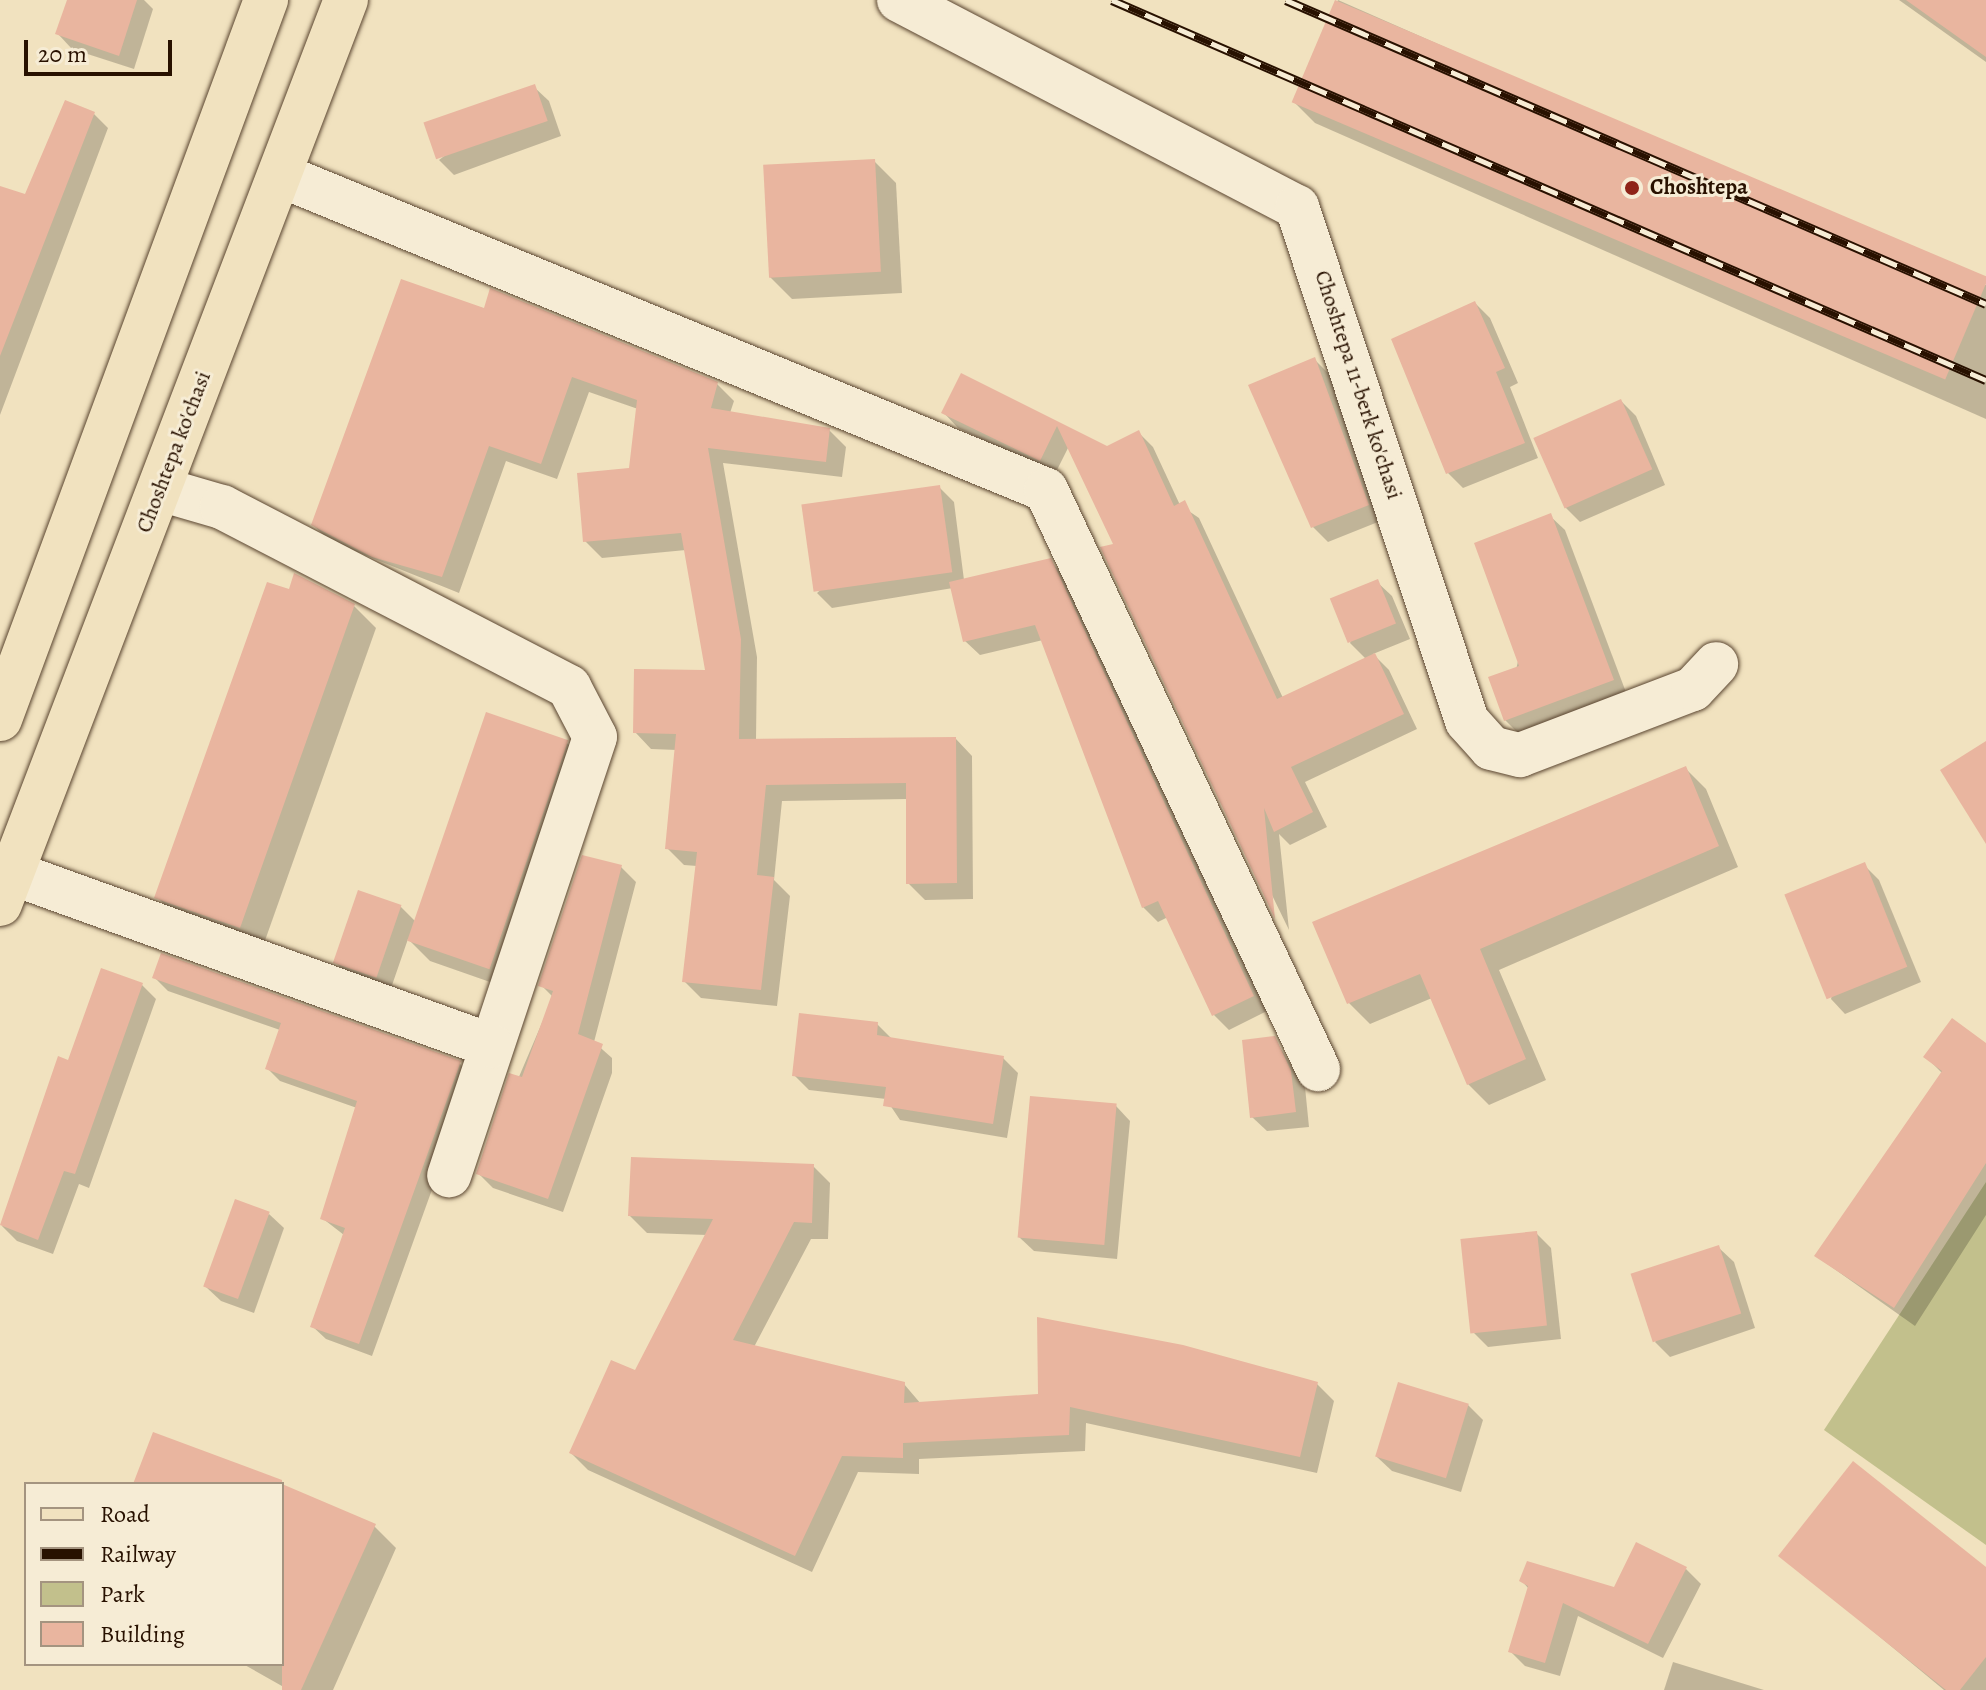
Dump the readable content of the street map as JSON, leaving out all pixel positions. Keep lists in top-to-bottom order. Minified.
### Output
{"streets":{"main road":["Choshtepa ko'chasi"],"street":["Choshtepa 11-berk ko'chasi"]},"places":["Choshtepa"],"legend":["Road","Railway","Park","Building"],"scale_bar":"20 m"}
